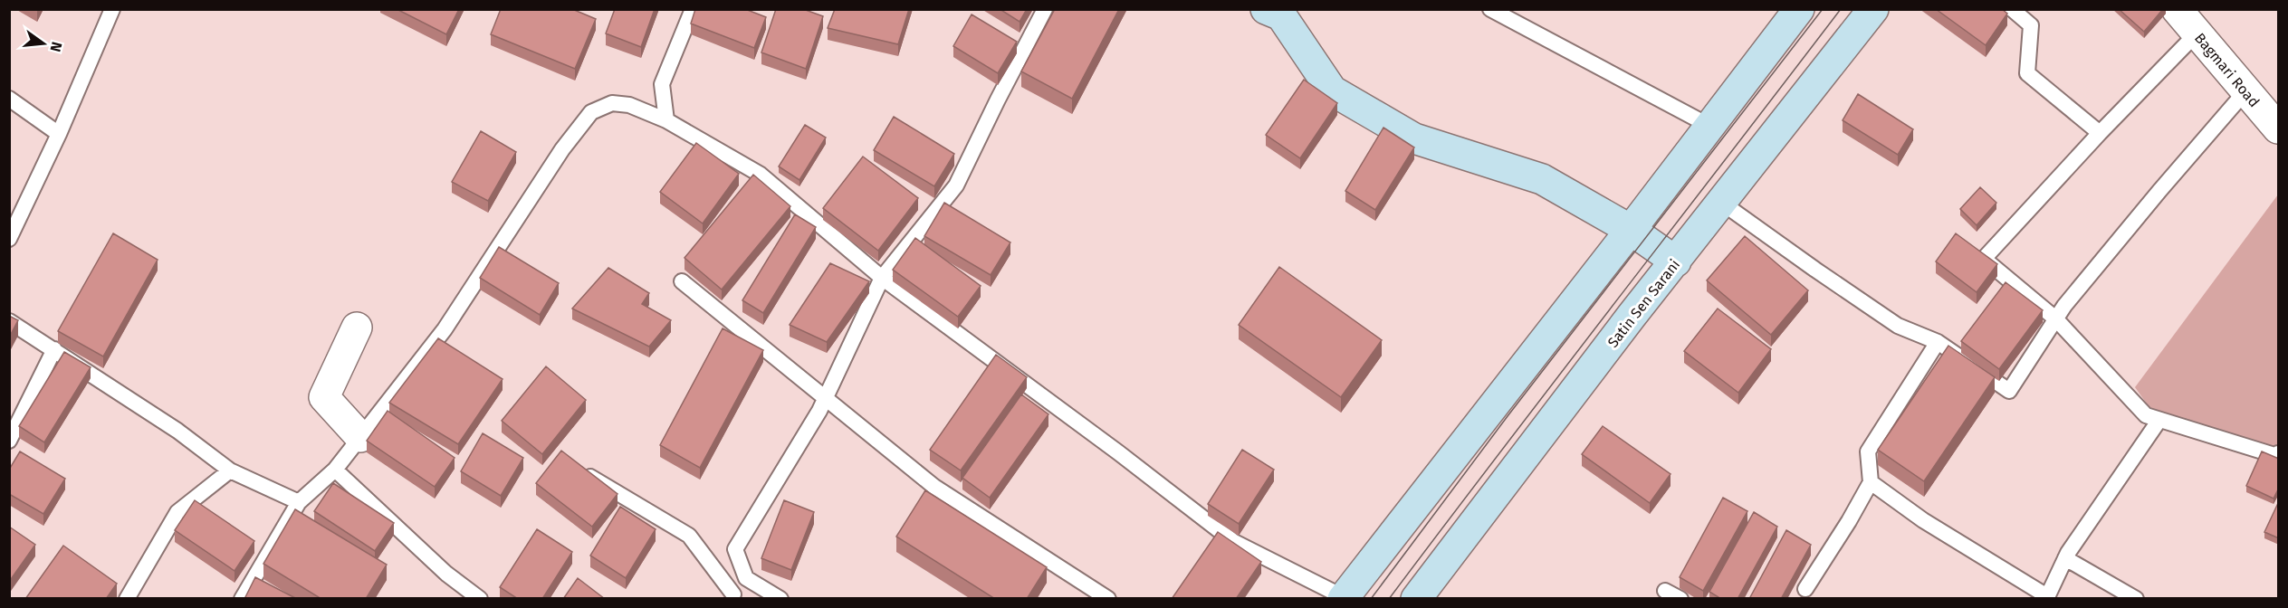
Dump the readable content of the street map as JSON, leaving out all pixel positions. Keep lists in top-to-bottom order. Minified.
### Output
{"streets":{"main road":["Satin Sen Sarani"],"street":["Bagmari Road"]},"north":"right"}
